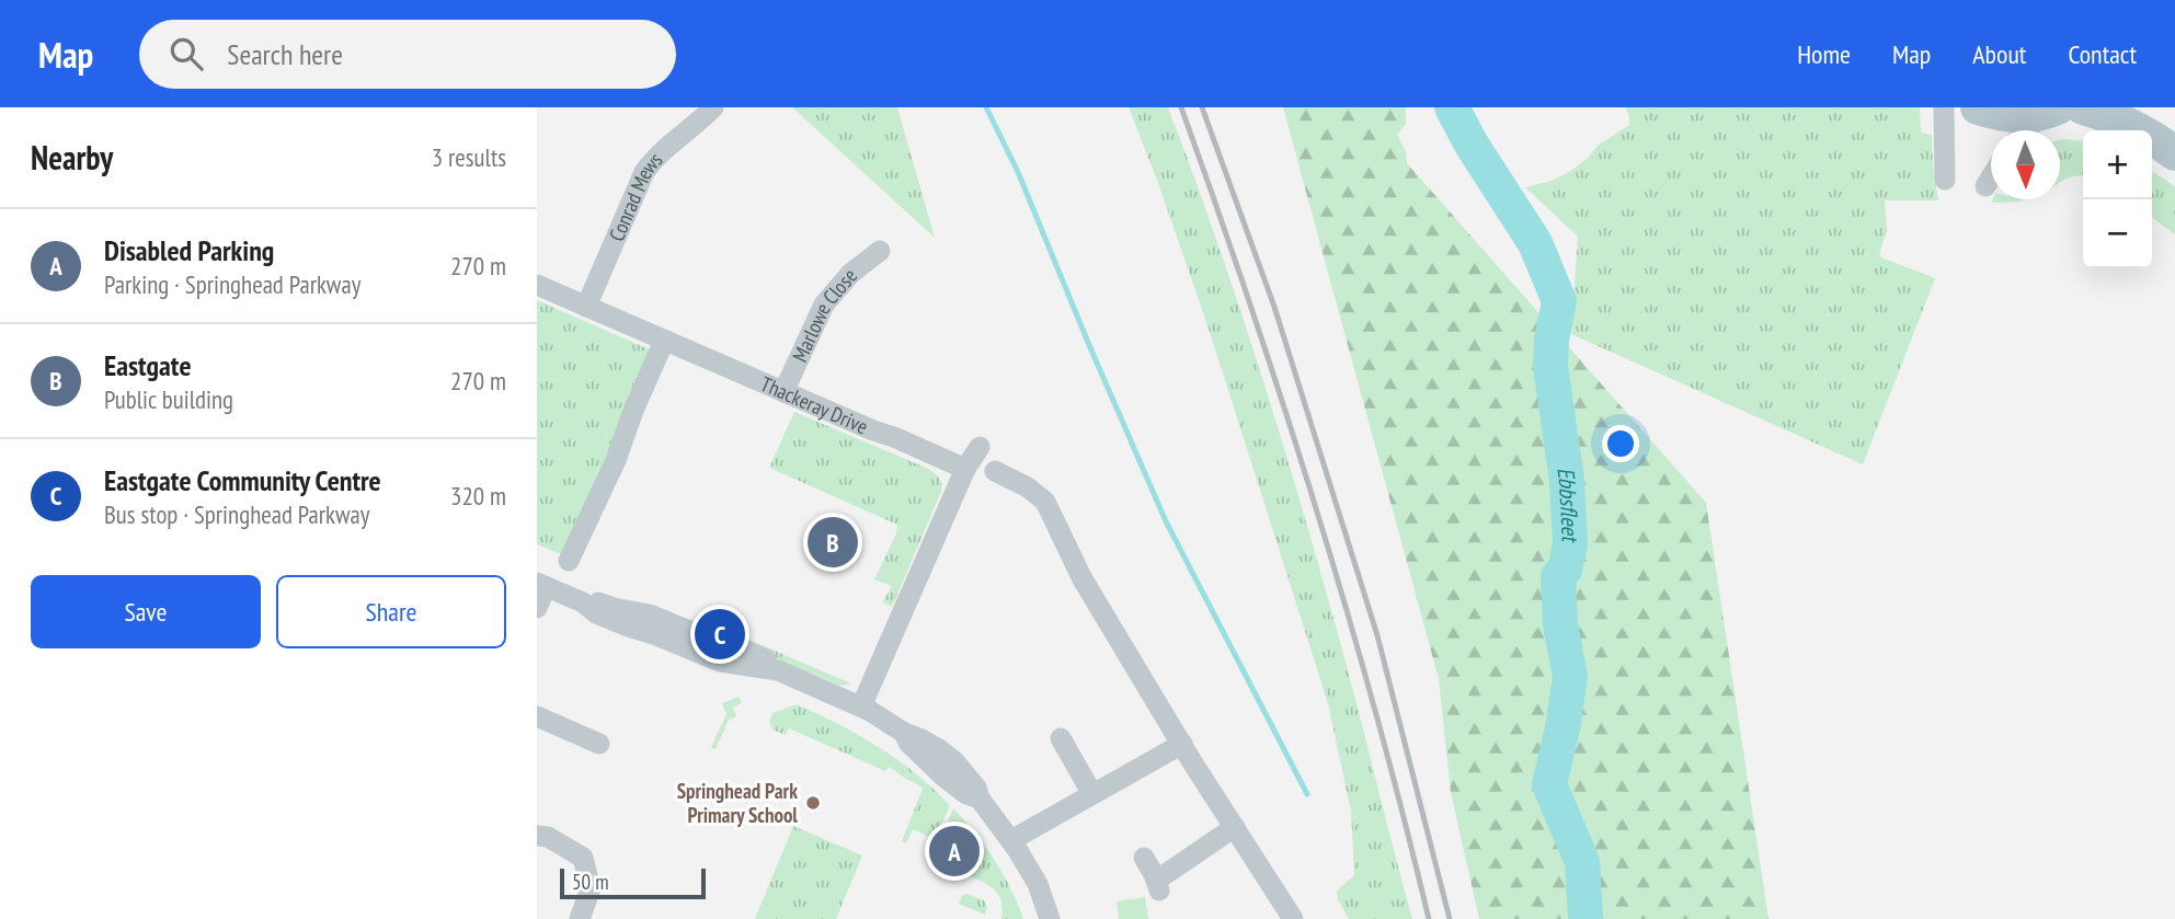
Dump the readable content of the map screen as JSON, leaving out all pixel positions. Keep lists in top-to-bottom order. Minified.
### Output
{"streets":{"street":["Conrad Mews","Marlowe Close","Thackeray Drive"]},"crossings":[["Conrad Mews","Thackeray Drive"],["Marlowe Close","Thackeray Drive"]],"water":["Ebbsfleet"],"places":["Springhead Park Primary School"],"scale_bar":"50 m","north":"bottom","page":{"header":"Map","search":"Search here","nav":["Home","Map","About","Contact"],"heading":["Nearby","3 results"],"map_buttons":["+","−"],"list":[{"mark":"A","name":"Disabled Parking","note":"Parking · Springhead Parkway","value":"270 m"},{"mark":"B","name":"Eastgate","note":"Public building","value":"270 m"},{"mark":"C","name":"Eastgate Community Centre","note":"Bus stop · Springhead Parkway","value":"320 m"}],"pins":["B","C","A"],"buttons":["Save","Share"],"scale":"50 m"}}
